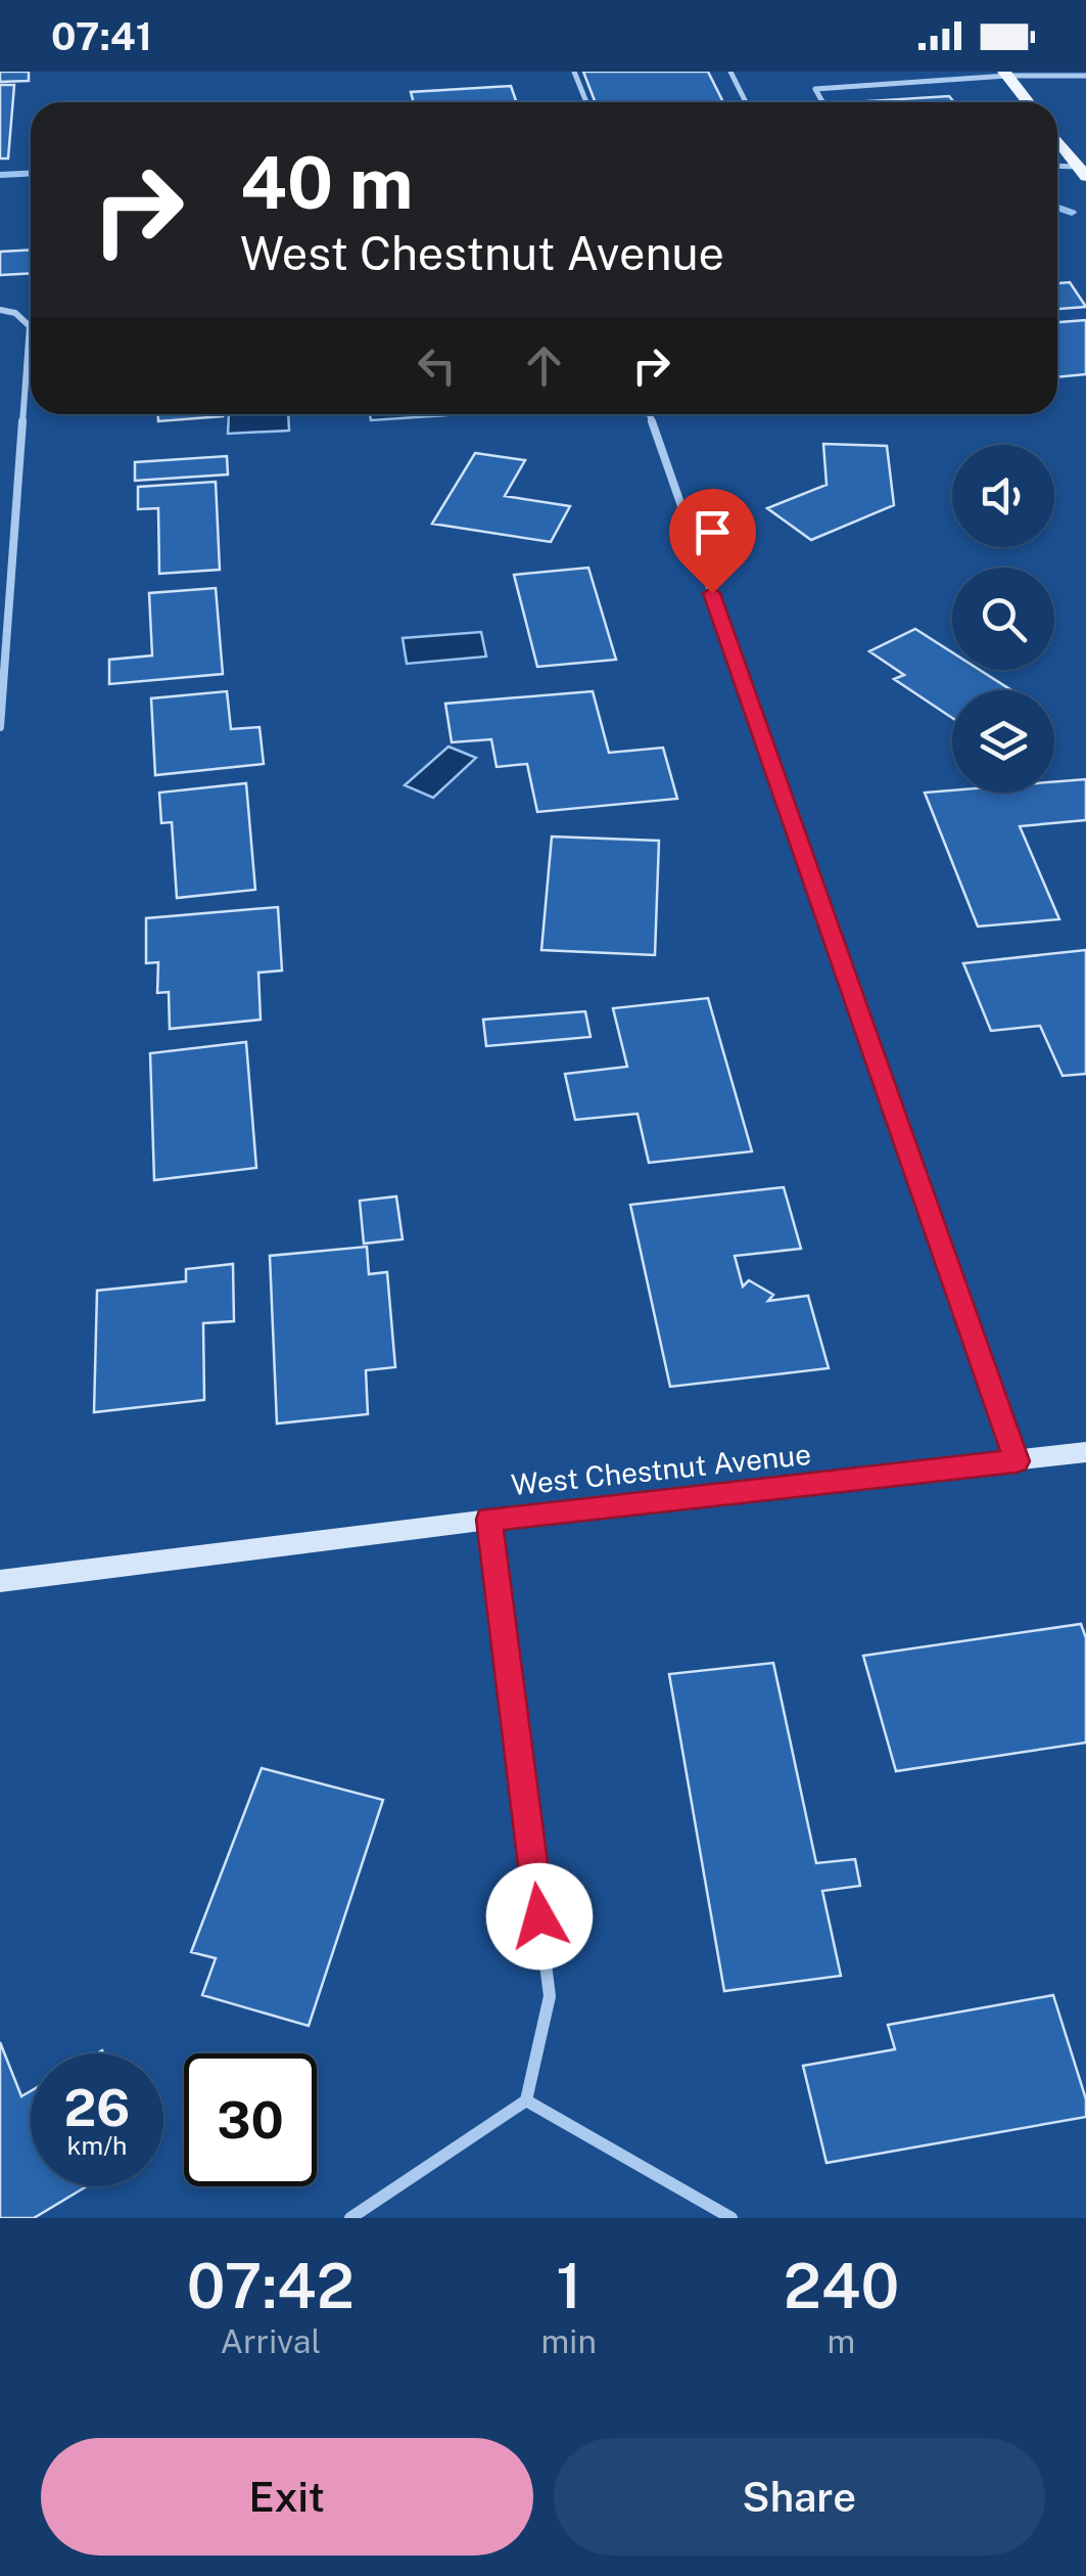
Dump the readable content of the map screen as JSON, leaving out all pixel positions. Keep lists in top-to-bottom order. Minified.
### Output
{"streets":{"street":["West Chestnut Avenue"]},"page":{"status":"07:41","turn":["40 m","West Chestnut Avenue"],"speed":"26 km/h","limit":"30","eta":["07:42","Arrival","1","min","240","m"],"buttons":["Exit","Share"]}}
